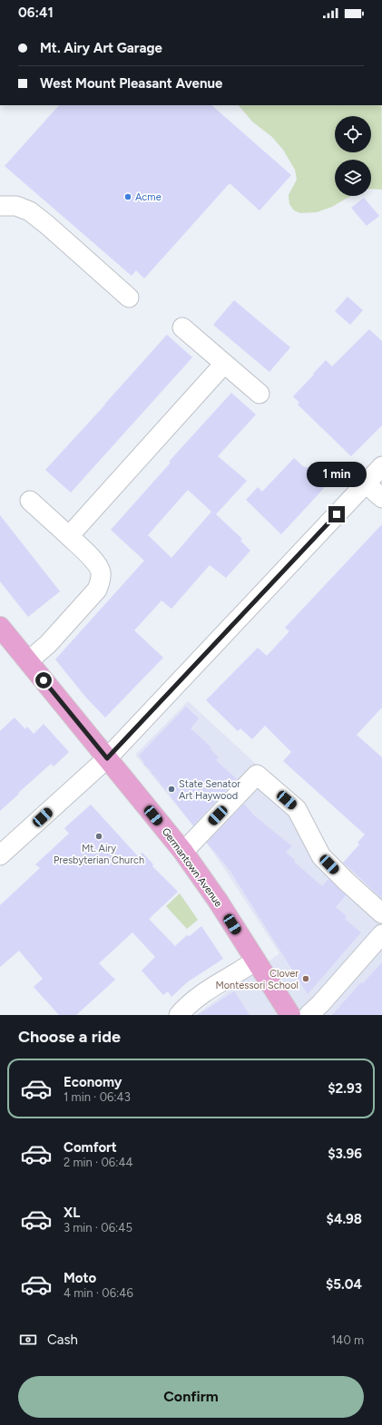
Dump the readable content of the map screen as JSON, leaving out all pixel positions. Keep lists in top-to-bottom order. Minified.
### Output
{"streets":{"main road":["Germantown Avenue"]},"places":["Acme","State Senator Art Haywood","Mt. Airy Presbyterian Church","Clover Montessori School"],"page":{"status":"06:41","banner":["Mt. Airy Art Garage","West Mount Pleasant Avenue"],"bubble":"1 min","heading":"Choose a ride","list":[{"name":"Economy","note":"1 min · 06:43","value":"$2.93"},{"name":"Comfort","note":"2 min · 06:44","value":"$3.96"},{"name":"XL","note":"3 min · 06:45","value":"$4.98"},{"name":"Moto","note":"4 min · 06:46","value":"$5.04"}],"pay":["Cash","140 m"],"buttons":"Confirm"}}
